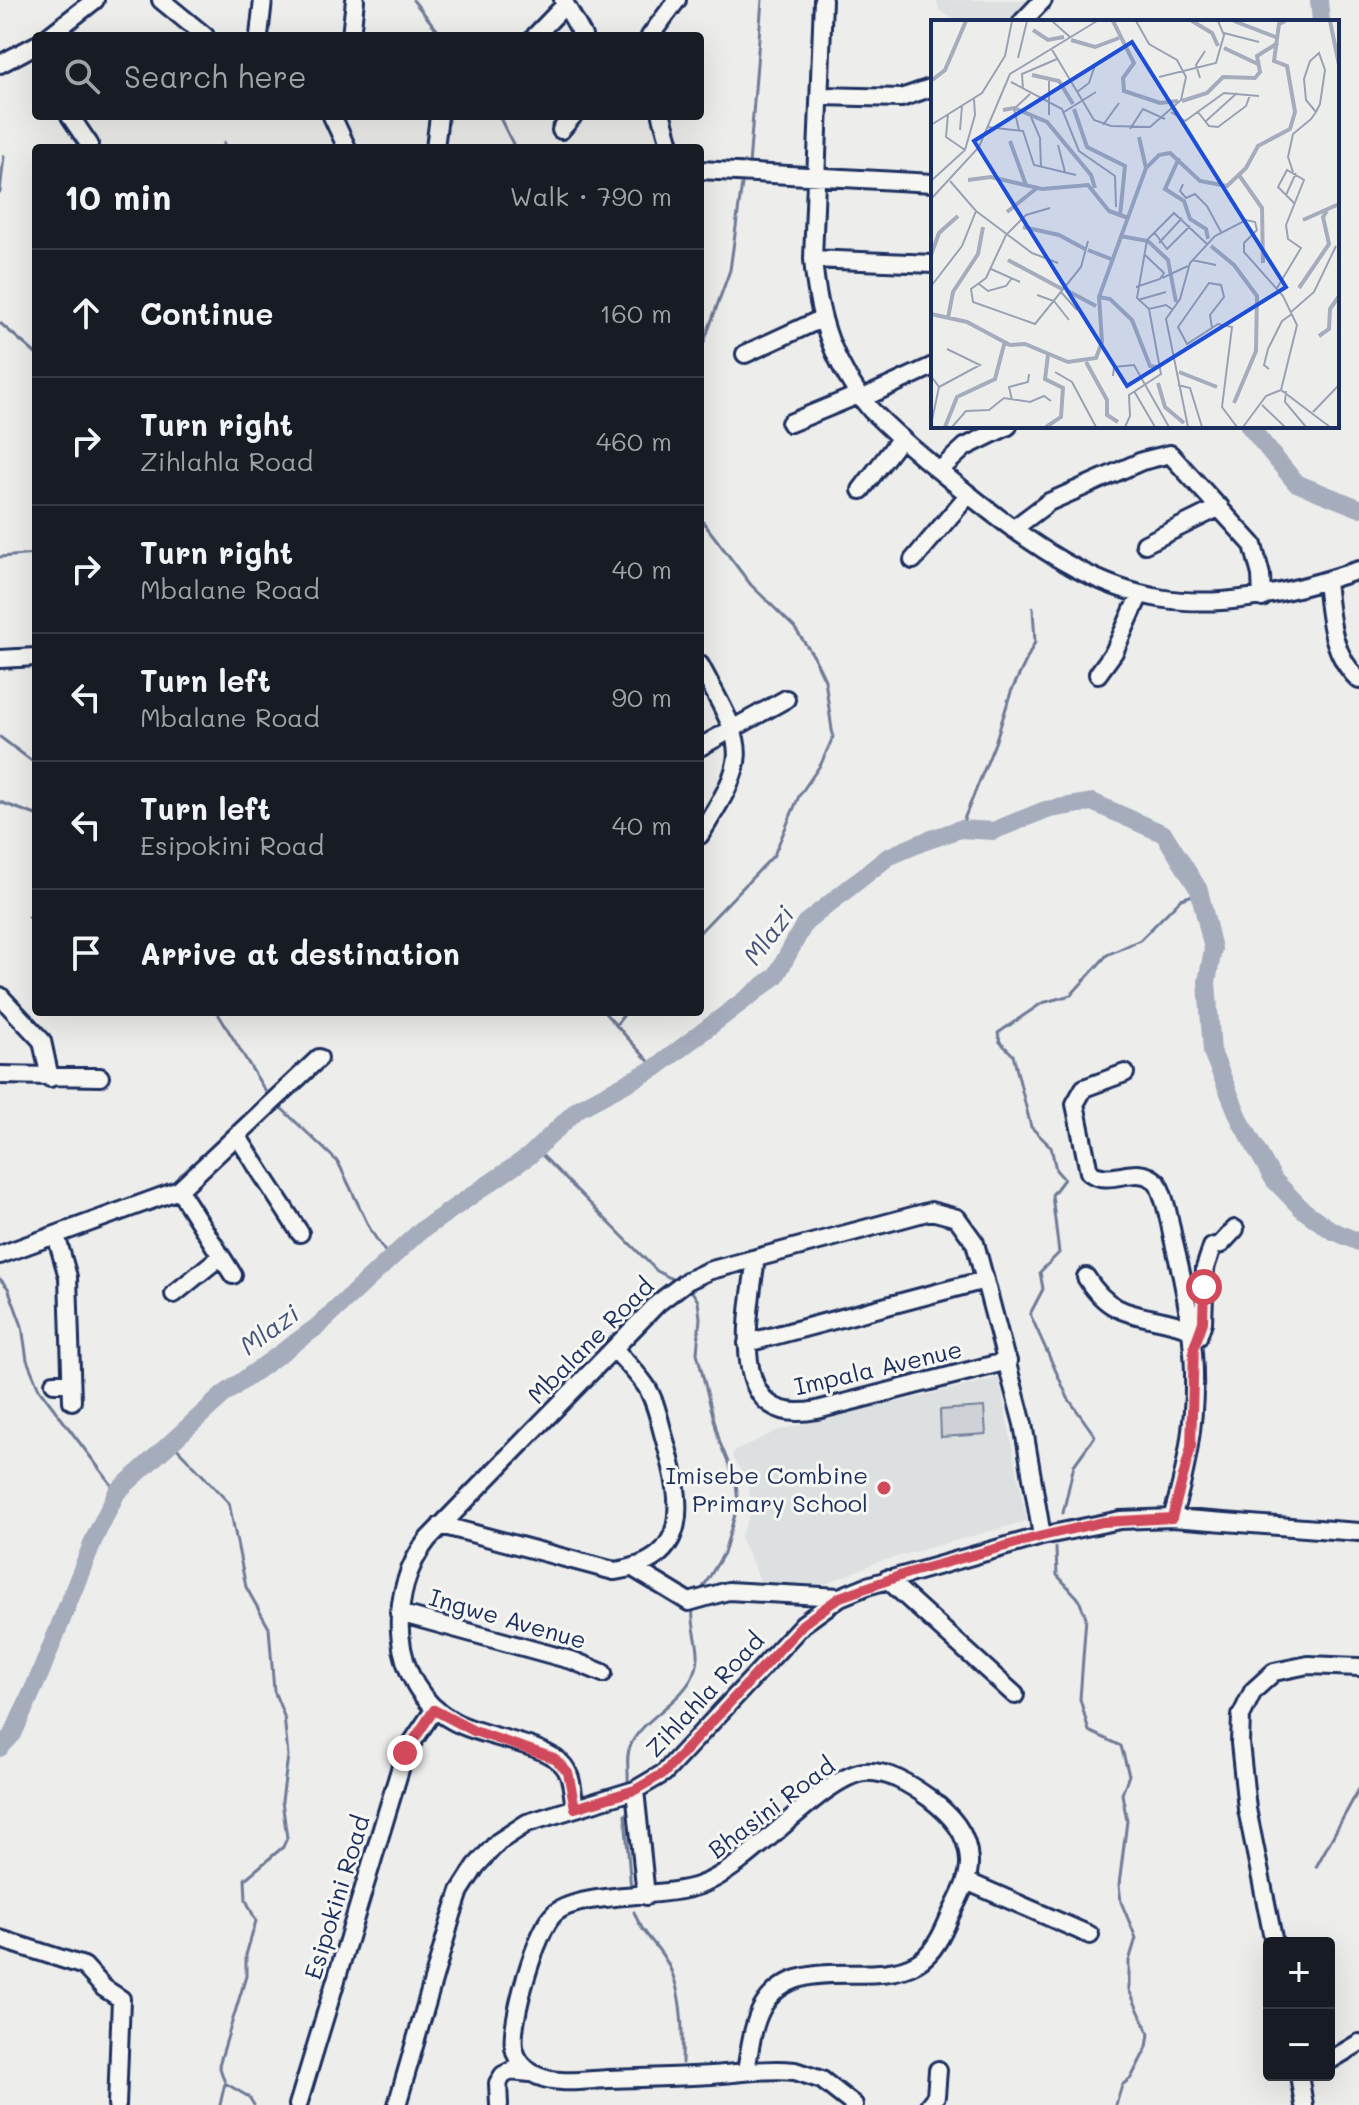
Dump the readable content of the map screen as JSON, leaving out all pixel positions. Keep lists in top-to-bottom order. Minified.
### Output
{"streets":{"street":["Mbalane Road","Impala Avenue","Ingwe Avenue","Zihlahla Road","Bhasini Road","Esipokini Road"]},"crossings":[["Mbalane Road","Impala Avenue"],["Mbalane Road","Ingwe Avenue"],["Mbalane Road","Zihlahla Road"],["Mbalane Road","Esipokini Road"]],"water":["Mlazi"],"places":["Imisebe Combine Primary School"],"page":{"search":"Search here","heading":["10 min","Walk · 790 m"],"list":[["Continue","160 m"],["Turn right","Zihlahla Road","460 m"],["Turn right","Mbalane Road","40 m"],["Turn left","Mbalane Road","90 m"],["Turn left","Esipokini Road","40 m"],"Arrive at destination"],"map_buttons":["+","−"]}}
